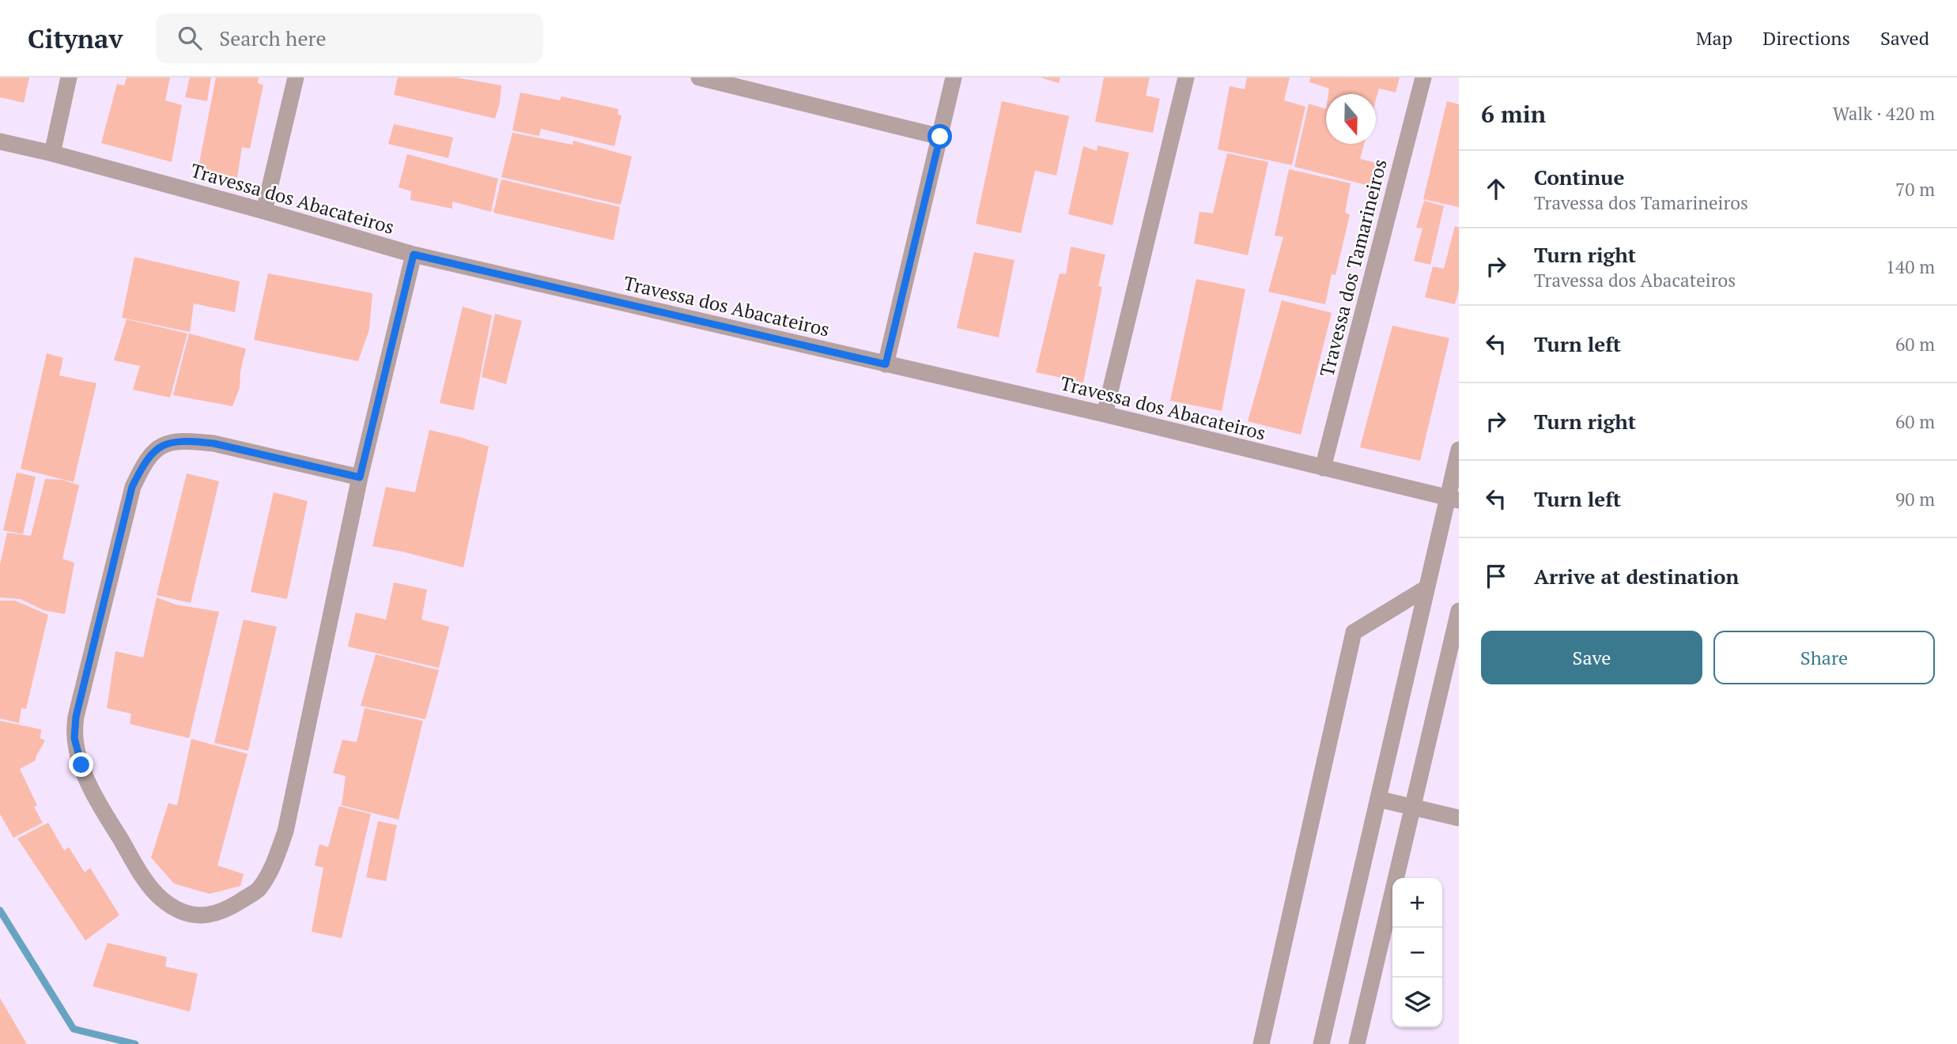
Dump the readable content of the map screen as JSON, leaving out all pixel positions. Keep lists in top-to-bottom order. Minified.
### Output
{"streets":{"street":["Travessa dos Abacateiros","Travessa dos Tamarineiros"]},"crossings":[["Travessa dos Abacateiros","Travessa dos Tamarineiros"]],"north":"bottom","page":{"header":"Citynav","search":"Search here","nav":["Map","Directions","Saved"],"heading":["6 min","Walk · 420 m"],"list":[["Continue","Travessa dos Tamarineiros","70 m"],["Turn right","Travessa dos Abacateiros","140 m"],["Turn left","60 m"],["Turn right","60 m"],["Turn left","90 m"],"Arrive at destination"],"buttons":["Save","Share"],"map_buttons":["+","−"]}}
